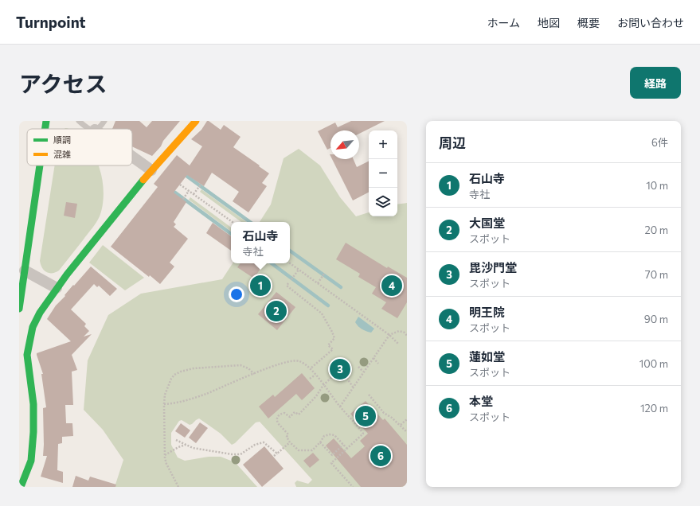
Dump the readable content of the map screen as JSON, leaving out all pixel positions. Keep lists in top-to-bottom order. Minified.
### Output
{"legend":["順調","混雑"],"north":"bottom left","page":{"header":"Turnpoint","nav":["ホーム","地図","概要","お問い合わせ"],"title":"アクセス","buttons":"経路","heading":["周辺","6件"],"map_buttons":["+","−"],"list":[{"mark":"1","name":"石山寺","note":"寺社","value":"10 m"},{"mark":"2","name":"大国堂","note":"スポット","value":"20 m"},{"mark":"3","name":"毘沙門堂","note":"スポット","value":"70 m"},{"mark":"4","name":"明王院","note":"スポット","value":"90 m"},{"mark":"5","name":"蓮如堂","note":"スポット","value":"100 m"},{"mark":"6","name":"本堂","note":"スポット","value":"120 m"}],"popup":["石山寺","寺社"],"pins":["1","4","2","3","5","6"]}}
